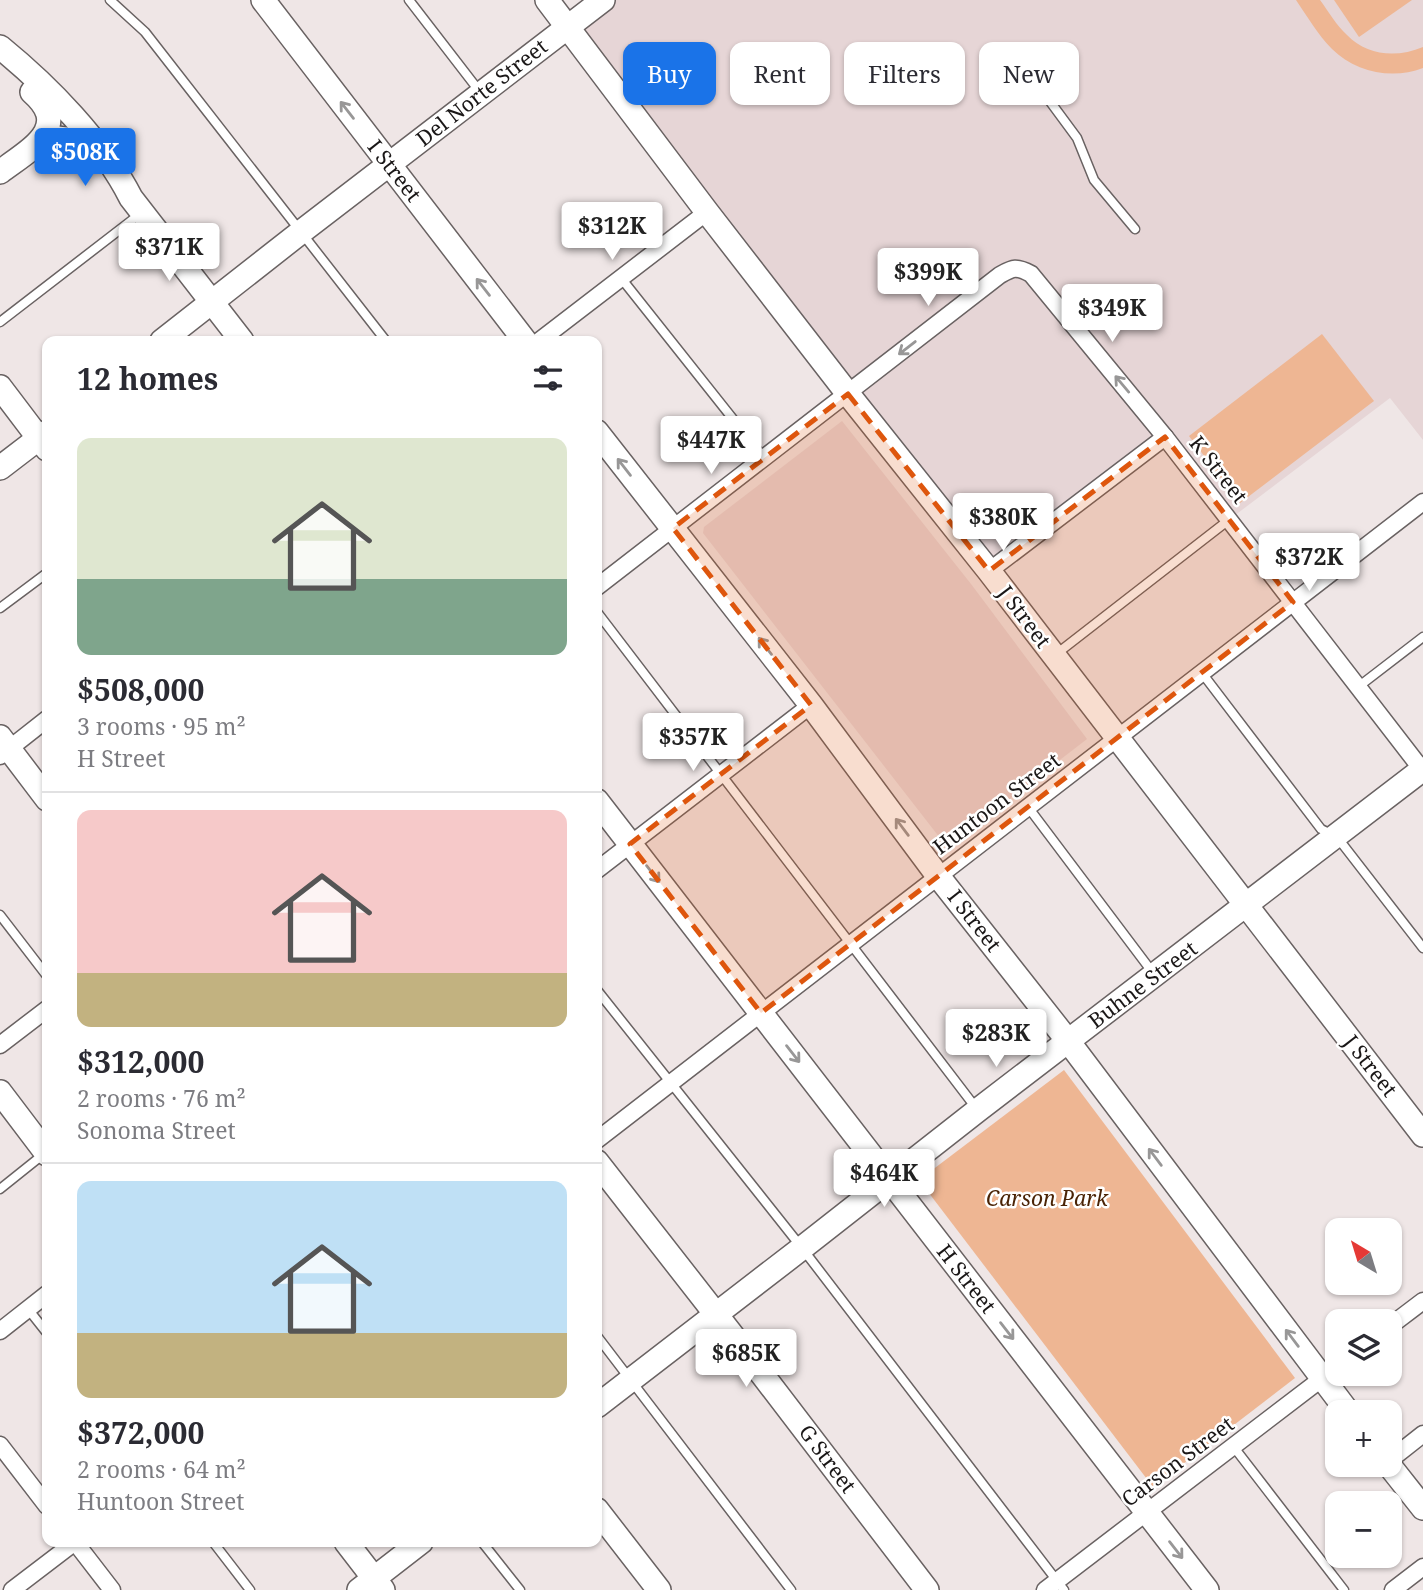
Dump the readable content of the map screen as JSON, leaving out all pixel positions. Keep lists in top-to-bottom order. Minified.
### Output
{"streets":{"street":["Del Norte Street","I Street","K Street","J Street","Huntoon Street","Buhne Street","H Street","G Street","Carson Street"]},"crossings":[["Del Norte Street","I Street"],["Del Norte Street","J Street"],["I Street","Huntoon Street"],["I Street","Buhne Street"],["K Street","J Street"],["K Street","Huntoon Street"],["K Street","Buhne Street"],["J Street","Huntoon Street"],["J Street","Buhne Street"],["Huntoon Street","H Street"],["Buhne Street","H Street"],["Buhne Street","G Street"],["H Street","Carson Street"]],"one_way":["I Street","H Street"],"parks":["Carson Park"],"north":"top left","page":{"chip":["Buy","Rent","Filters","New"],"price":["$508K","$312K","$371K","$399K","$349K","$447K","$380K","$372K","$357K","$283K","$464K","$685K"],"heading":"12 homes","list":[{"name":"$508,000","note":"3 rooms · 95 m² · H Street"},{"name":"$312,000","note":"2 rooms · 76 m² · Sonoma Street"},{"name":"$372,000","note":"2 rooms · 64 m² · Huntoon Street"}],"map_buttons":["+","−"]}}
